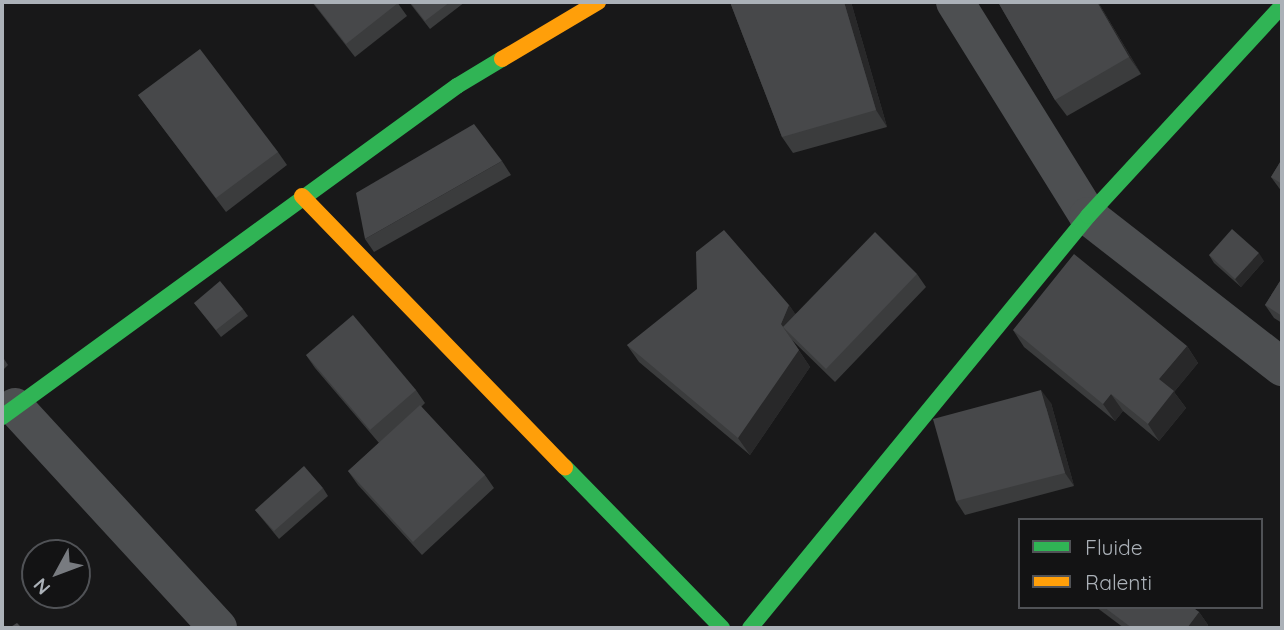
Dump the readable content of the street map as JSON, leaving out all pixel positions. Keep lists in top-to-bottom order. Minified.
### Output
{"legend":["Fluide","Ralenti"],"north":"bottom left"}
